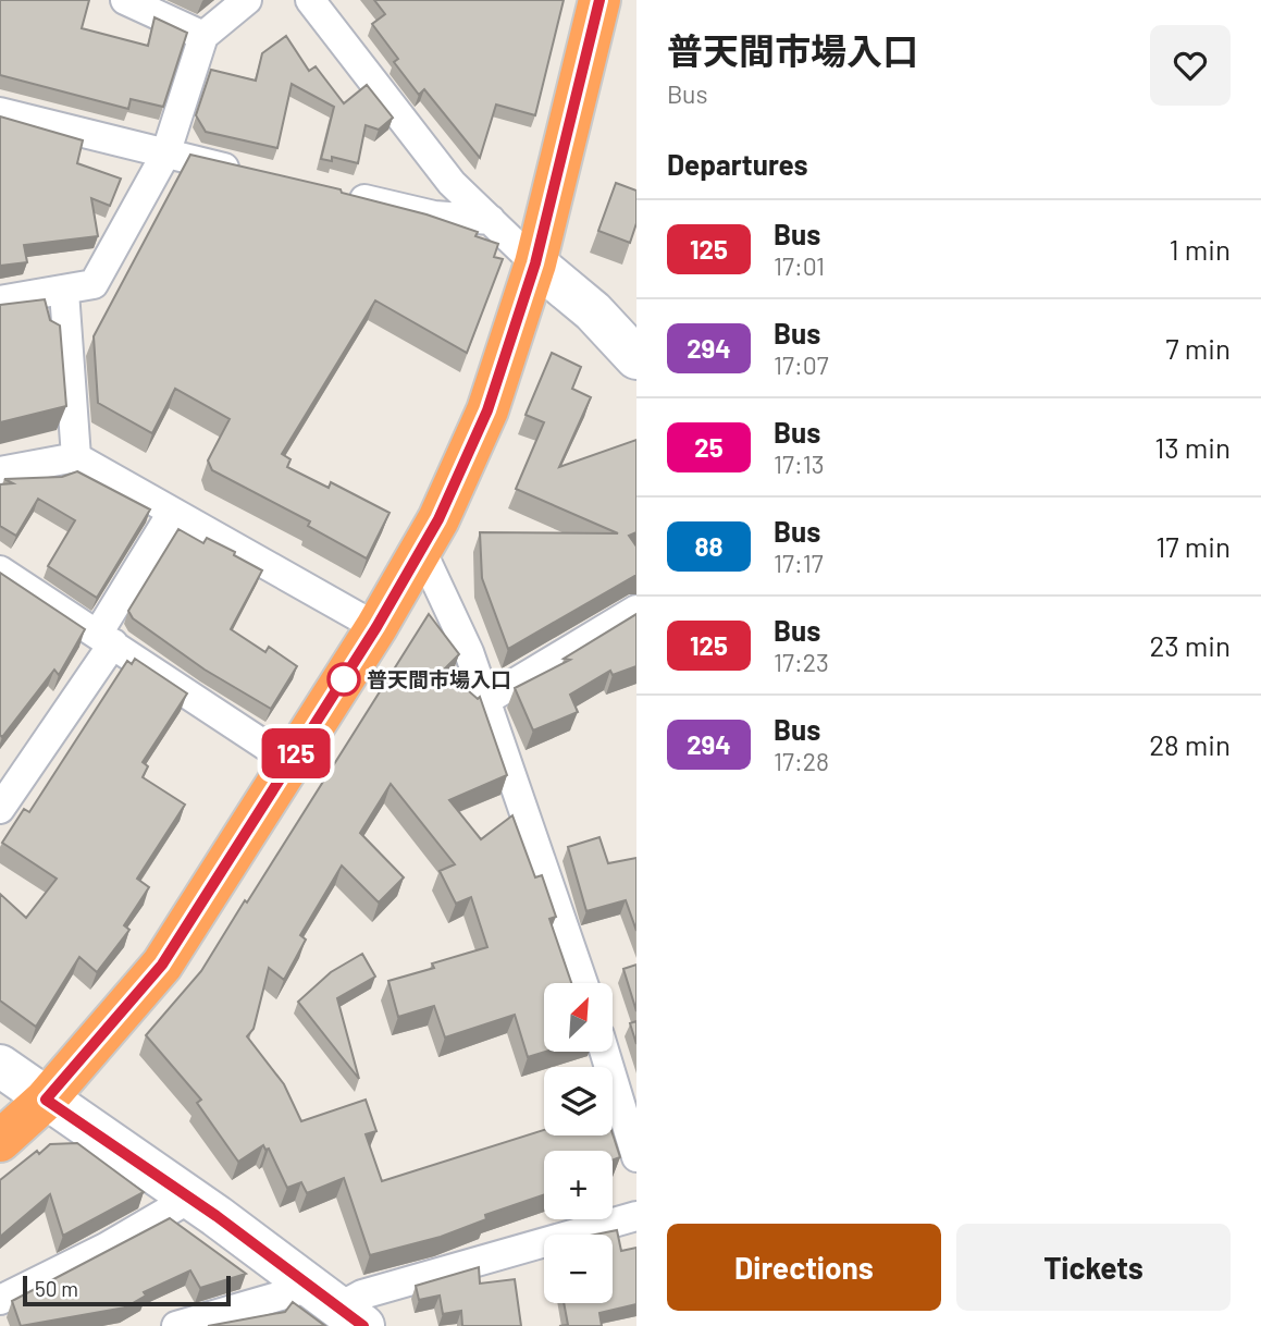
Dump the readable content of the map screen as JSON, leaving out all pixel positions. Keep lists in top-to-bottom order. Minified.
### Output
{"places":["普天間市場入口"],"lines":["bus line 125"],"scale_bar":"50 m","north":"top right","page":{"on_map":"125","heading":[["普天間市場入口","Bus"],"Departures"],"list":[{"mark":"125","name":"Bus","note":"17:01","value":"1 min"},{"mark":"294","name":"Bus","note":"17:07","value":"7 min"},{"mark":"25","name":"Bus","note":"17:13","value":"13 min"},{"mark":"88","name":"Bus","note":"17:17","value":"17 min"},{"mark":"125","name":"Bus","note":"17:23","value":"23 min"},{"mark":"294","name":"Bus","note":"17:28","value":"28 min"}],"map_buttons":["+","−"],"buttons":["Directions","Tickets"],"scale":"50 m"}}
